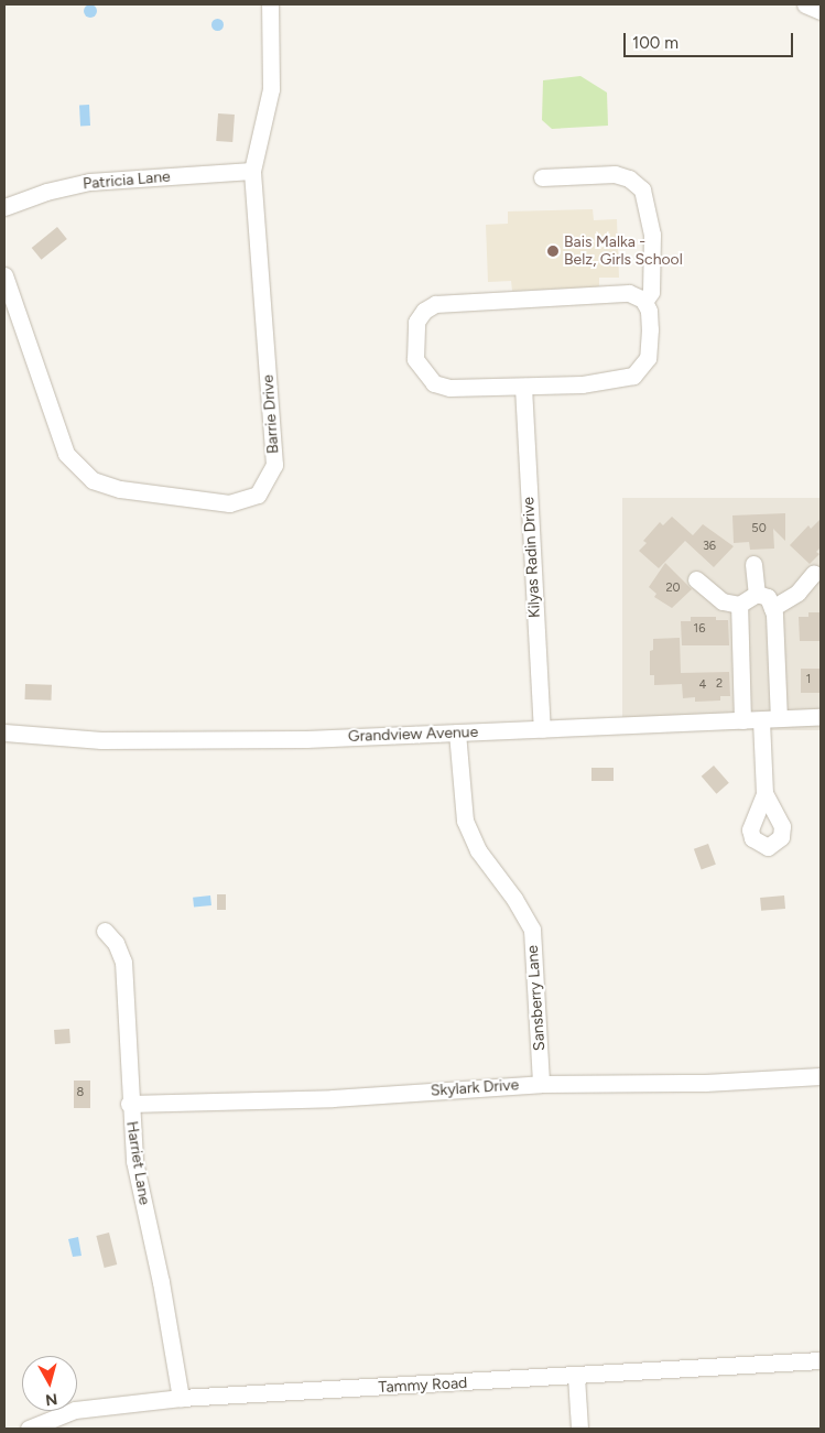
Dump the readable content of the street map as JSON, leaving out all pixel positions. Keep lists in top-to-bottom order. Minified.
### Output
{"streets":{"street":["Patricia Lane","Barrie Drive","Kilyas Radin Drive","Grandview Avenue","Sansberry Lane","Skylark Drive","Harriet Lane","Tammy Road"]},"crossings":[["Patricia Lane","Barrie Drive"],["Kilyas Radin Drive","Grandview Avenue"],["Grandview Avenue","Sansberry Lane"],["Sansberry Lane","Skylark Drive"],["Skylark Drive","Harriet Lane"],["Harriet Lane","Tammy Road"]],"places":["Bais Malka - Belz, Girls School"],"house_numbers":["50","36","20","16","1","2","4","8"],"scale_bar":"100 m","north":"bottom"}
